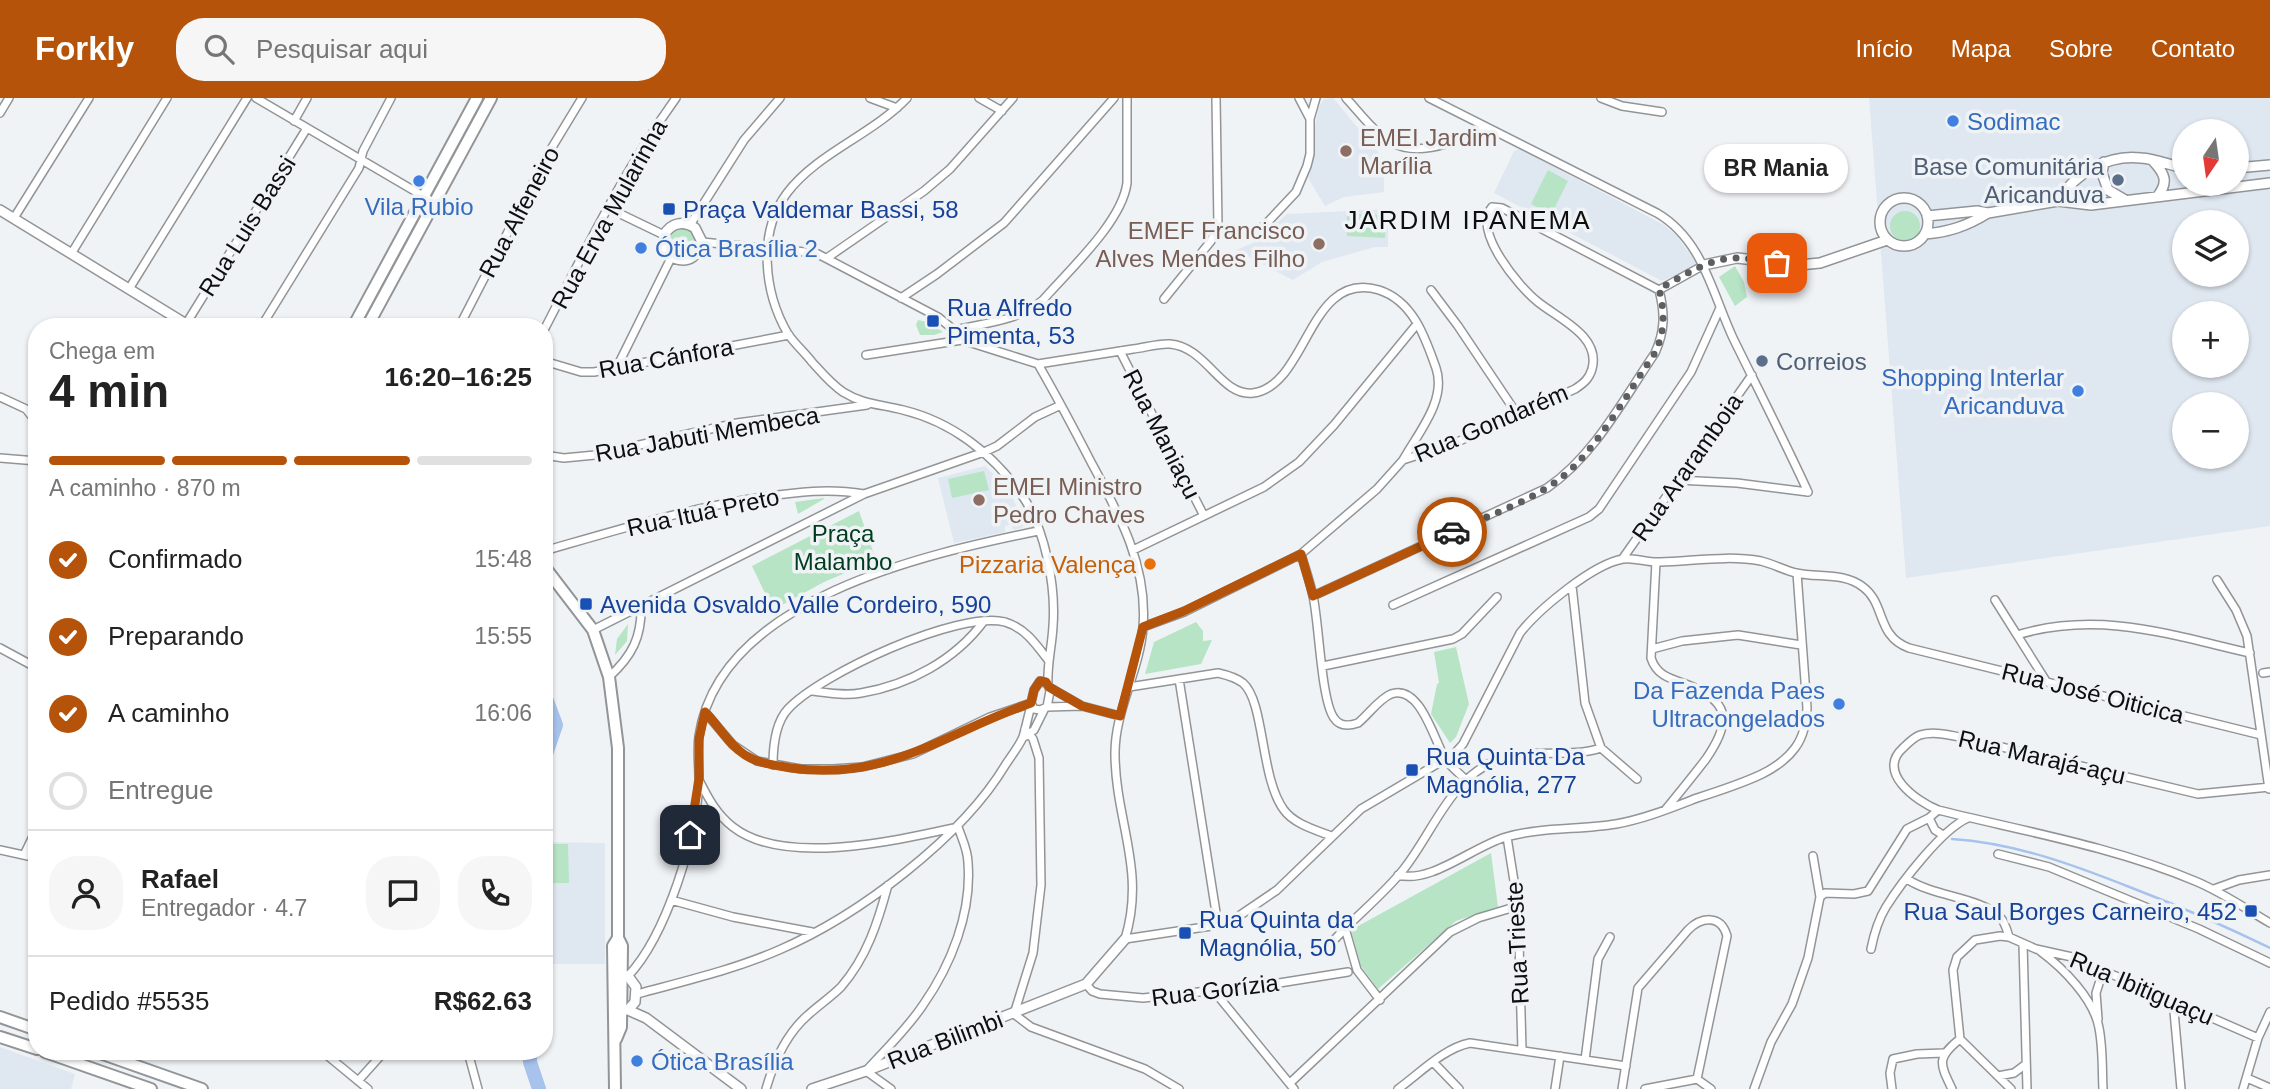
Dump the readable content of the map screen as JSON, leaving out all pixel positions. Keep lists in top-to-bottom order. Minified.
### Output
{"streets":{"street":["Rua Alfeneiro","Rua Erva Mularinha","Rua Luis Bassi","Rua Cánfora","Rua Gondarém","Rua Jabuti Membeca","Rua Maniaçu","Rua Araramboia","Rua Ituá Preto","Rua José Oiticica","Rua Marajá-açu","Rua Trieste","Rua Ibitiguaçu","Rua Gorízia","Rua Bilimbi"]},"crossings":[["Rua Araramboia","Rua José Oiticica"],["Rua Gorízia","Rua Bilimbi"]],"districts":["JARDIM IPANEMA"],"parks":["Praça Malambo"],"places":{"other":["Sodimac","EMEI Jardim Marília","Base Comunitária Aricanduva","Vila Rubio","EMEF Francisco Alves Mendes Filho","Ótica Brasília 2","BR Mania","Correios","Shopping Interlar Aricanduva","EMEI Ministro Pedro Chaves","Pizzaria Valença","Da Fazenda Paes Ultracongelados","Ótica Brasília"],"transit":["Praça Valdemar Bassi, 58","Rua Alfredo Pimenta, 53","Avenida Osvaldo Valle Cordeiro, 590","Rua Quinta Da Magnólia, 277","Rua Saul Borges Carneiro, 452","Rua Quinta da Magnólia, 50"]},"north":"bottom","page":{"header":"Forkly","search":"Pesquisar aqui","nav":["Início","Mapa","Sobre","Contato"],"map_buttons":["+","−"],"bubble":"BR Mania","heading":["4 min","Chega em","16:20–16:25"],"panel":["Rafael","Entregador · 4.7","Pedido #5535","R$62.63"],"bar":"A caminho · 870 m","list":[["Confirmado","15:48"],["Preparando","15:55"],["A caminho","16:06"],"Entregue"]}}
